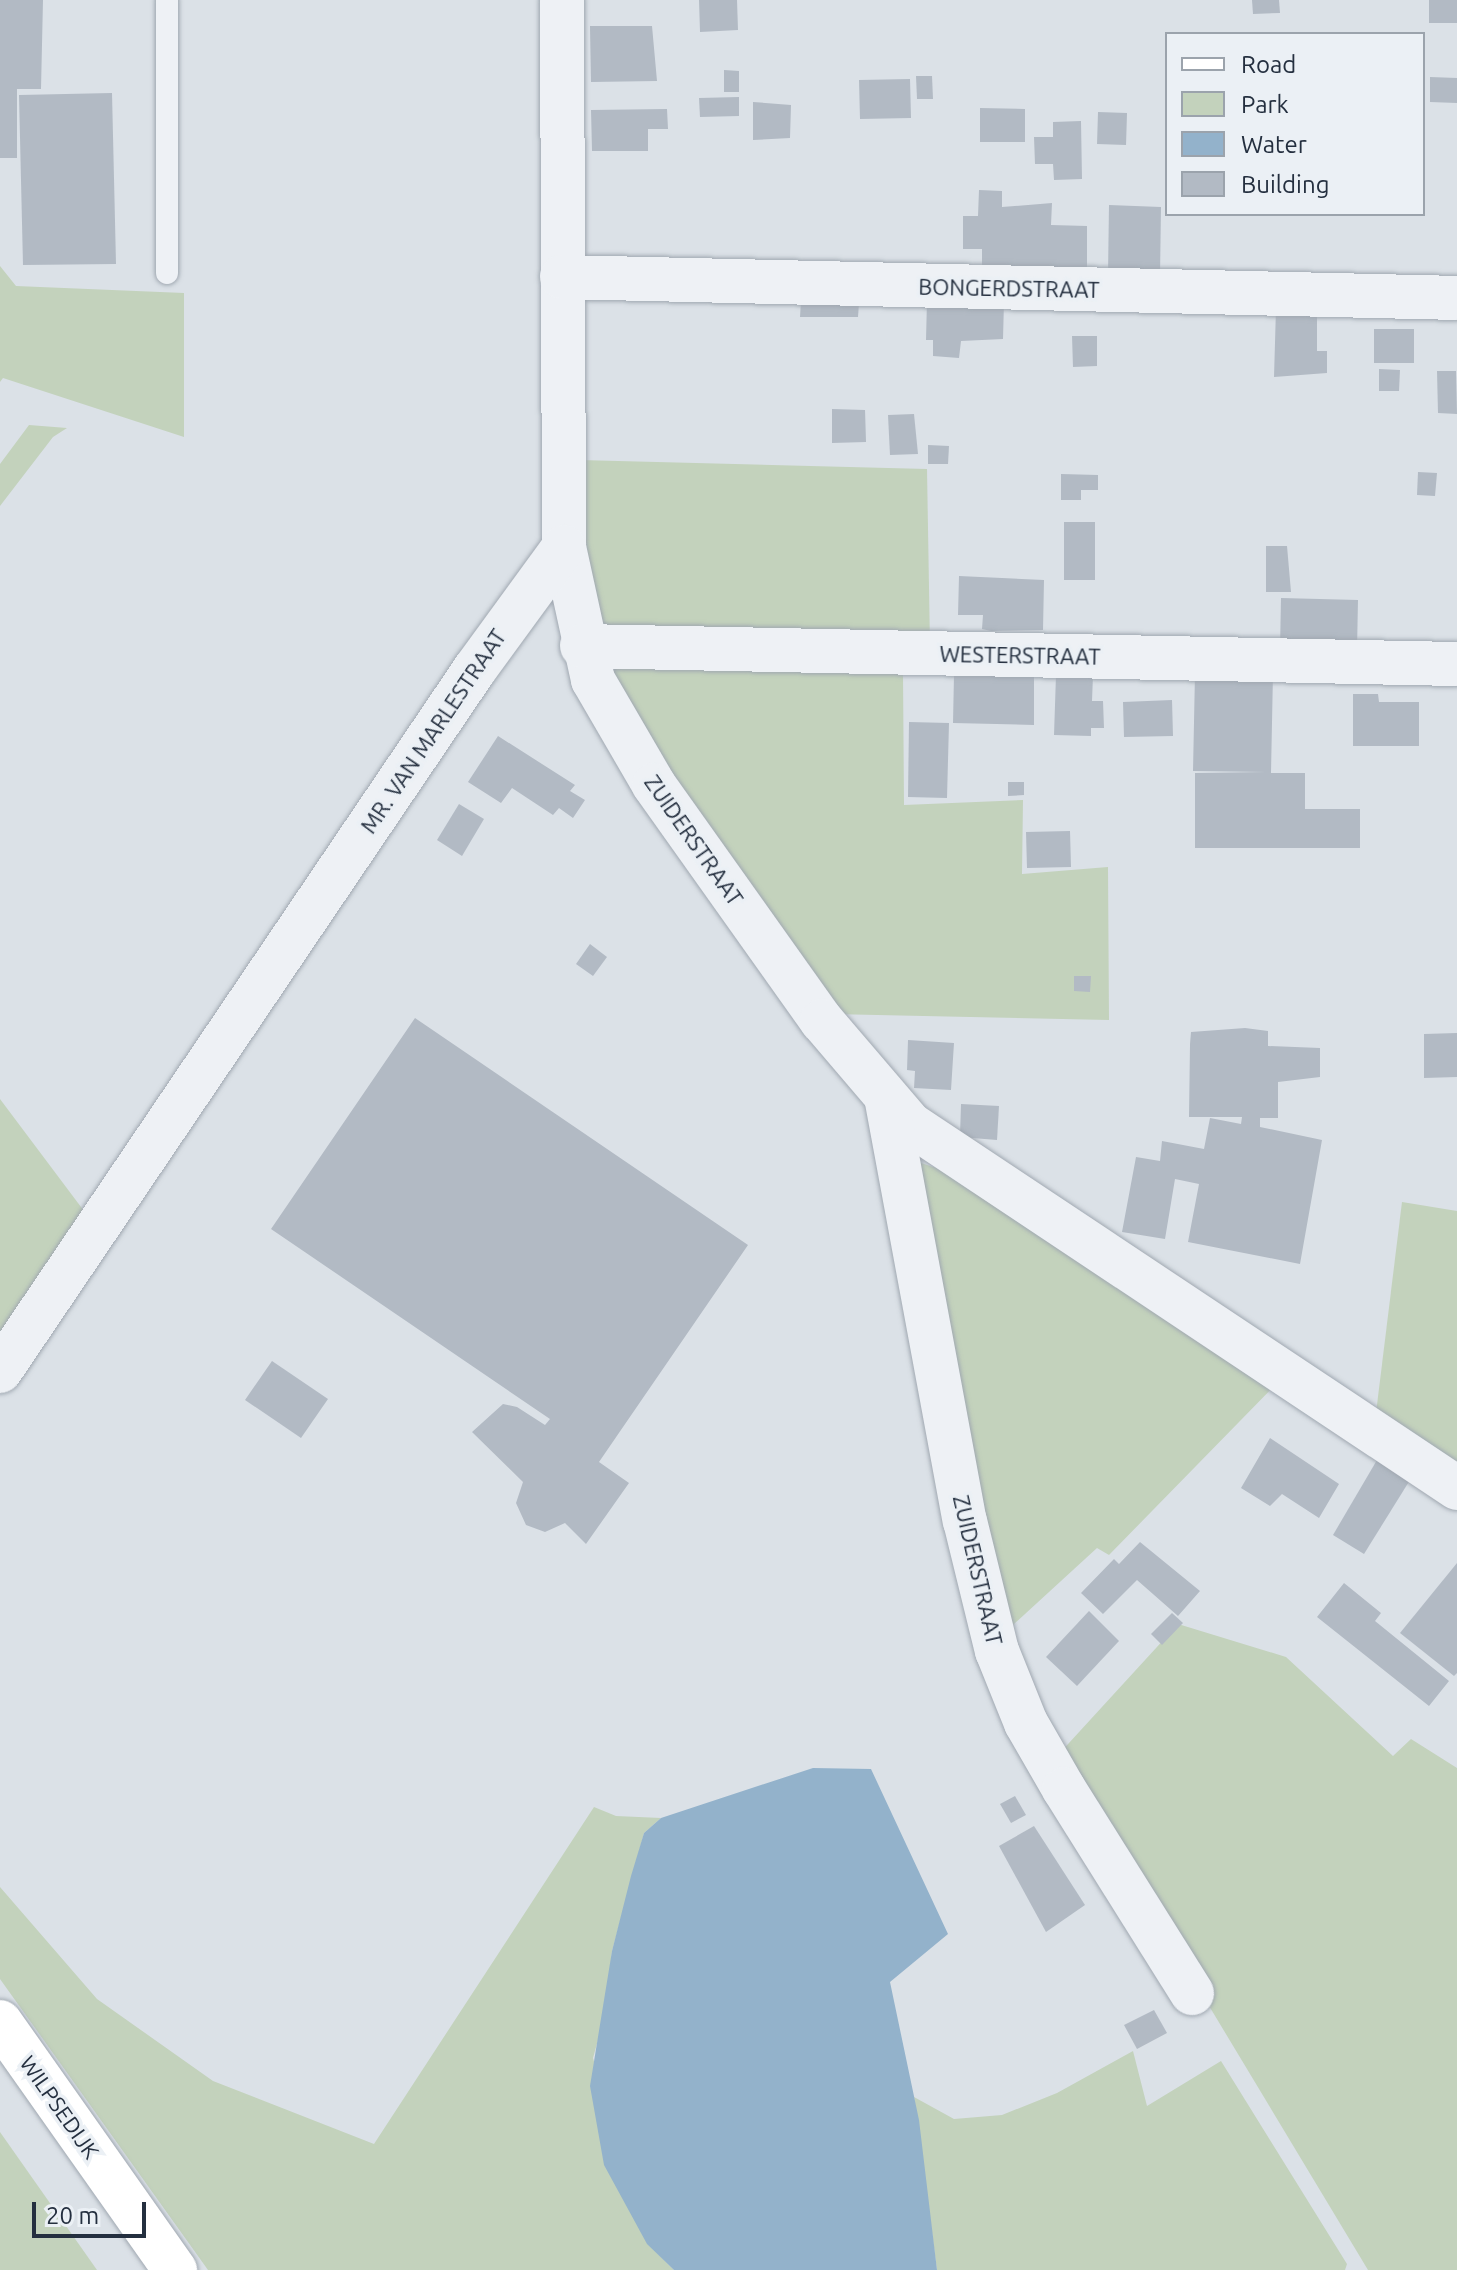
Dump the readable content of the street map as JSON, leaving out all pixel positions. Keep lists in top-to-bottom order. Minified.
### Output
{"streets":{"main road":["WILPSEDIJK"],"street":["BONGERDSTRAAT","WESTERSTRAAT","MR. VAN MARLESTRAAT","ZUIDERSTRAAT"]},"crossings":[["WESTERSTRAAT","ZUIDERSTRAAT"],["MR. VAN MARLESTRAAT","ZUIDERSTRAAT"]],"legend":["Road","Park","Water","Building"],"scale_bar":"20 m"}
